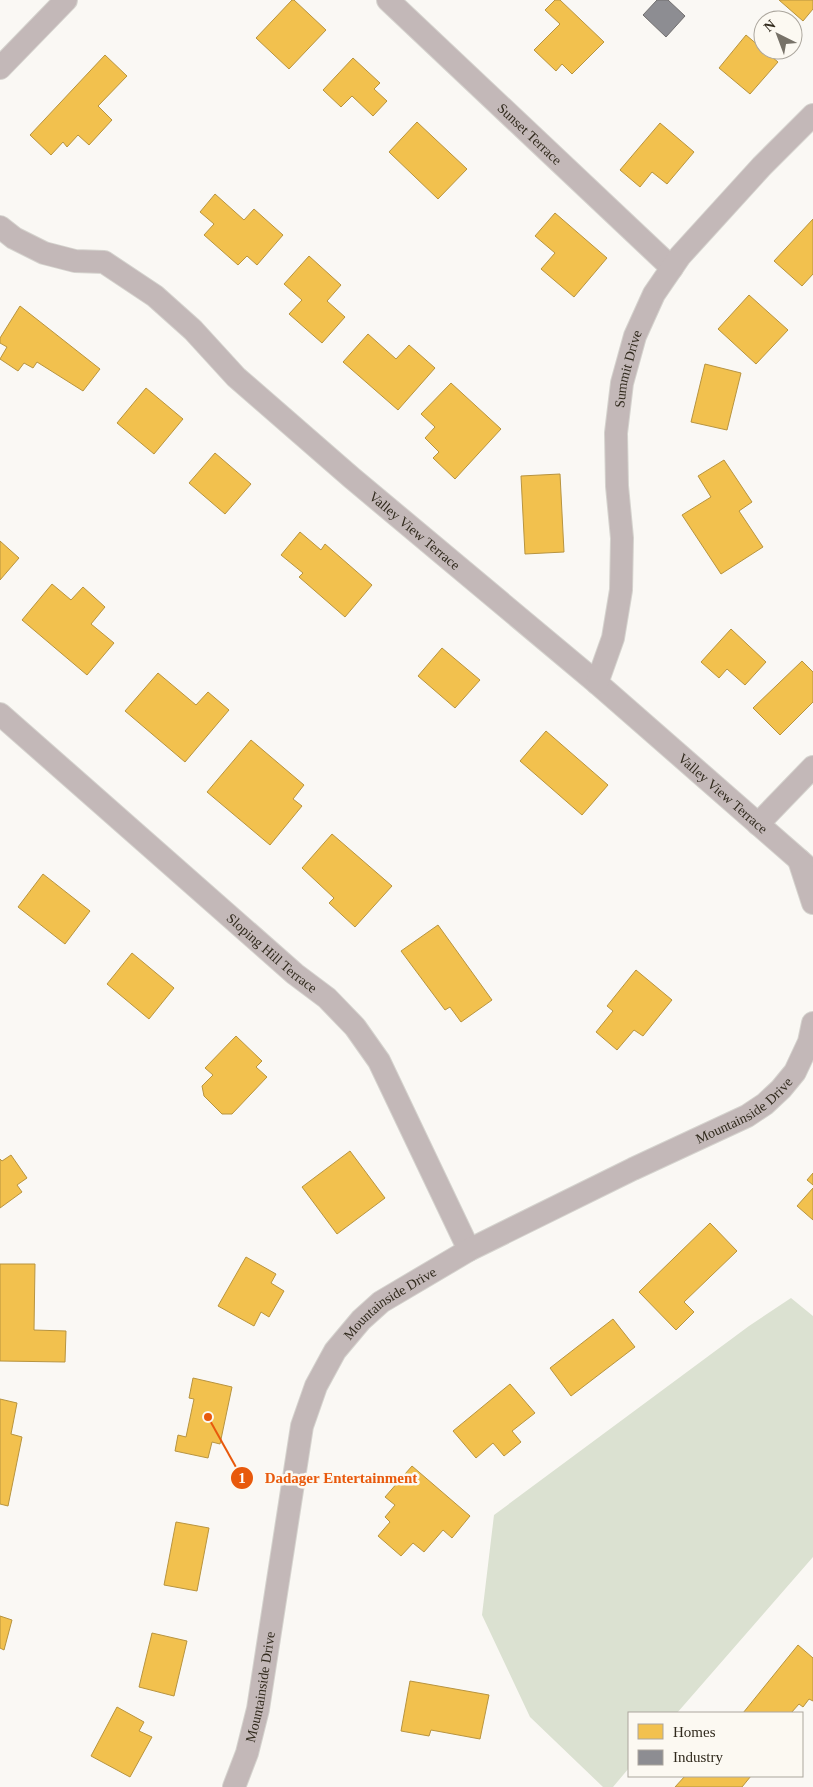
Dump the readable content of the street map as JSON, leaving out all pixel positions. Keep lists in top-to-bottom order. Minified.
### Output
{"streets":{"street":["Sunset Terrace","Summit Drive","Valley View Terrace","Sloping Hill Terrace","Mountainside Drive"]},"crossings":[["Sunset Terrace","Summit Drive"],["Summit Drive","Valley View Terrace"],["Sloping Hill Terrace","Mountainside Drive"]],"places":["Dadager Entertainment"],"legend":["Homes","Industry"],"north":"top left"}
